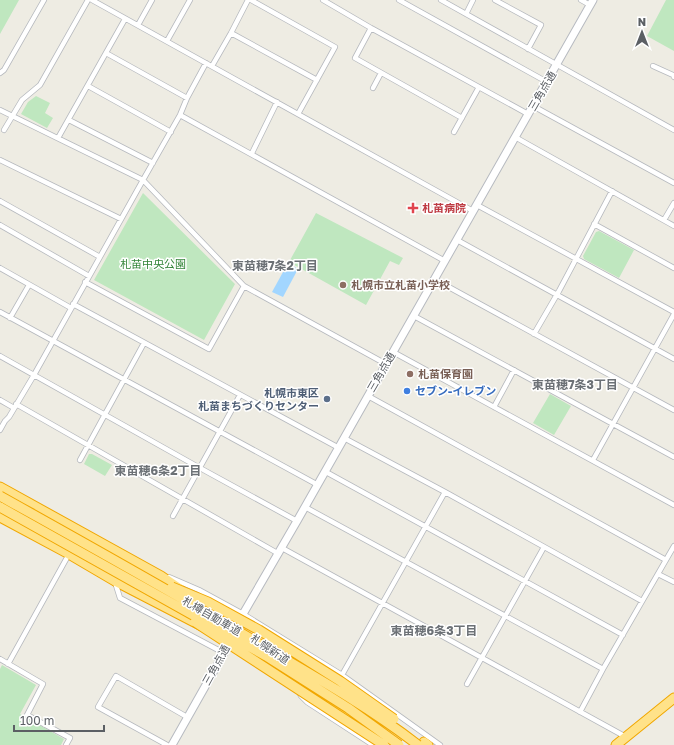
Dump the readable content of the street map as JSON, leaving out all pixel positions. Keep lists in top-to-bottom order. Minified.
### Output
{"streets":{"highway":["札樽自動車道","札幌新道"],"street":["三角点通"]},"crossings":[["三角点通","札幌新道"]],"districts":["東苗穂7条2丁目","東苗穂7条3丁目","東苗穂6条2丁目","東苗穂6条3丁目"],"parks":["札苗中央公園"],"places":{"health":["札苗病院"],"other":["札幌市立札苗小学校","札苗保育園","セブン-イレブン","札幌市東区 札苗まちづくりセンター"]},"scale_bar":"100 m","north":"top"}
